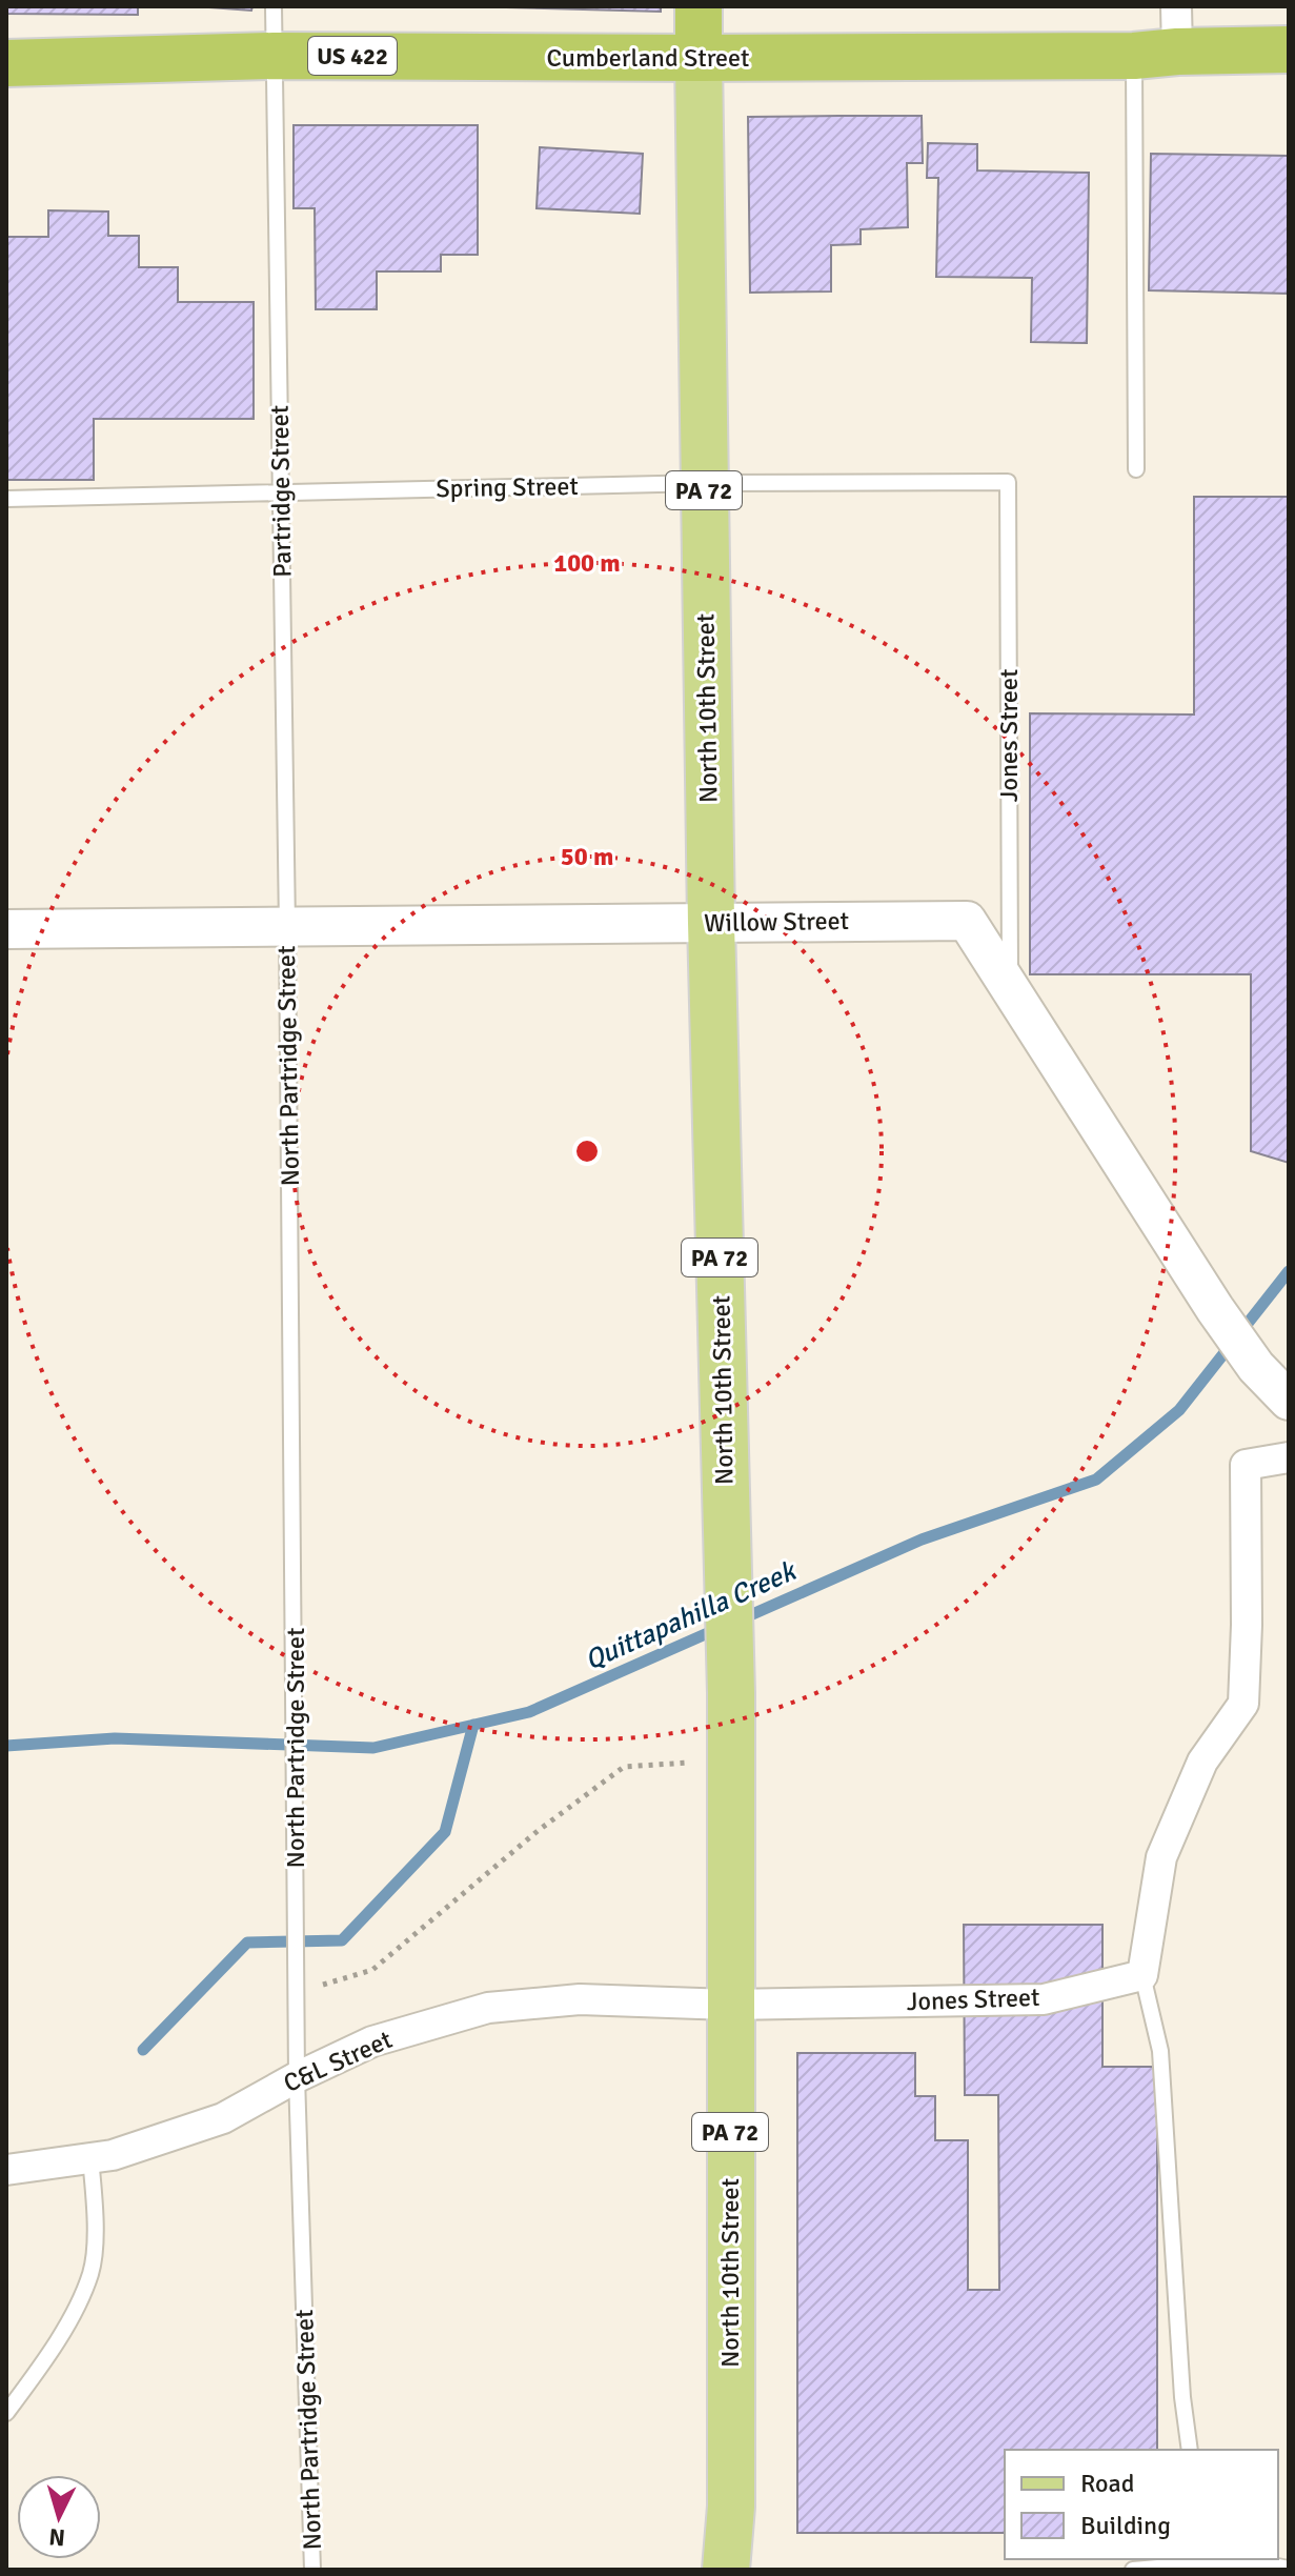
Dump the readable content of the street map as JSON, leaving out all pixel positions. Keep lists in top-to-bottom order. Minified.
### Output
{"streets":{"highway":["US 422","Cumberland Street","PA 72"],"main road":["North 10th Street"],"street":["Jones Street","Willow Street","C&L Street"],"lane":["Spring Street","Partridge Street","North Partridge Street"]},"crossings":[["Cumberland Street","PA 72"],["Cumberland Street","Partridge Street"],["Cumberland Street","North 10th Street"],["Spring Street","Partridge Street"],["Spring Street","North 10th Street"],["Spring Street","Jones Street"],["PA 72","North 10th Street"],["Partridge Street","Willow Street"],["Partridge Street","North Partridge Street"],["North 10th Street","Jones Street"],["North 10th Street","Willow Street"],["North 10th Street","C&L Street"],["Jones Street","Willow Street"],["Jones Street","C&L Street"],["Willow Street","North Partridge Street"],["North Partridge Street","C&L Street"]],"water":["Quittapahilla Creek"],"legend":["Road","Building"],"north":"bottom","rings":["100 m","50 m"]}
